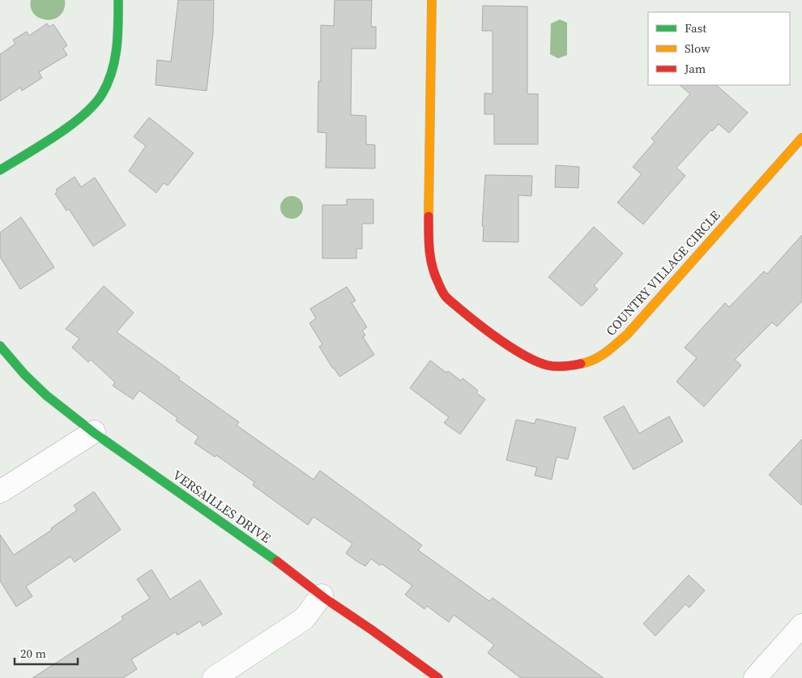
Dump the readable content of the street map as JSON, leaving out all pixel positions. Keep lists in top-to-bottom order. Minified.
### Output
{"streets":{"street":["COUNTRY VILLAGE CIRCLE","VERSAILLES DRIVE"]},"legend":["Fast","Slow","Jam"],"scale_bar":"20 m"}
